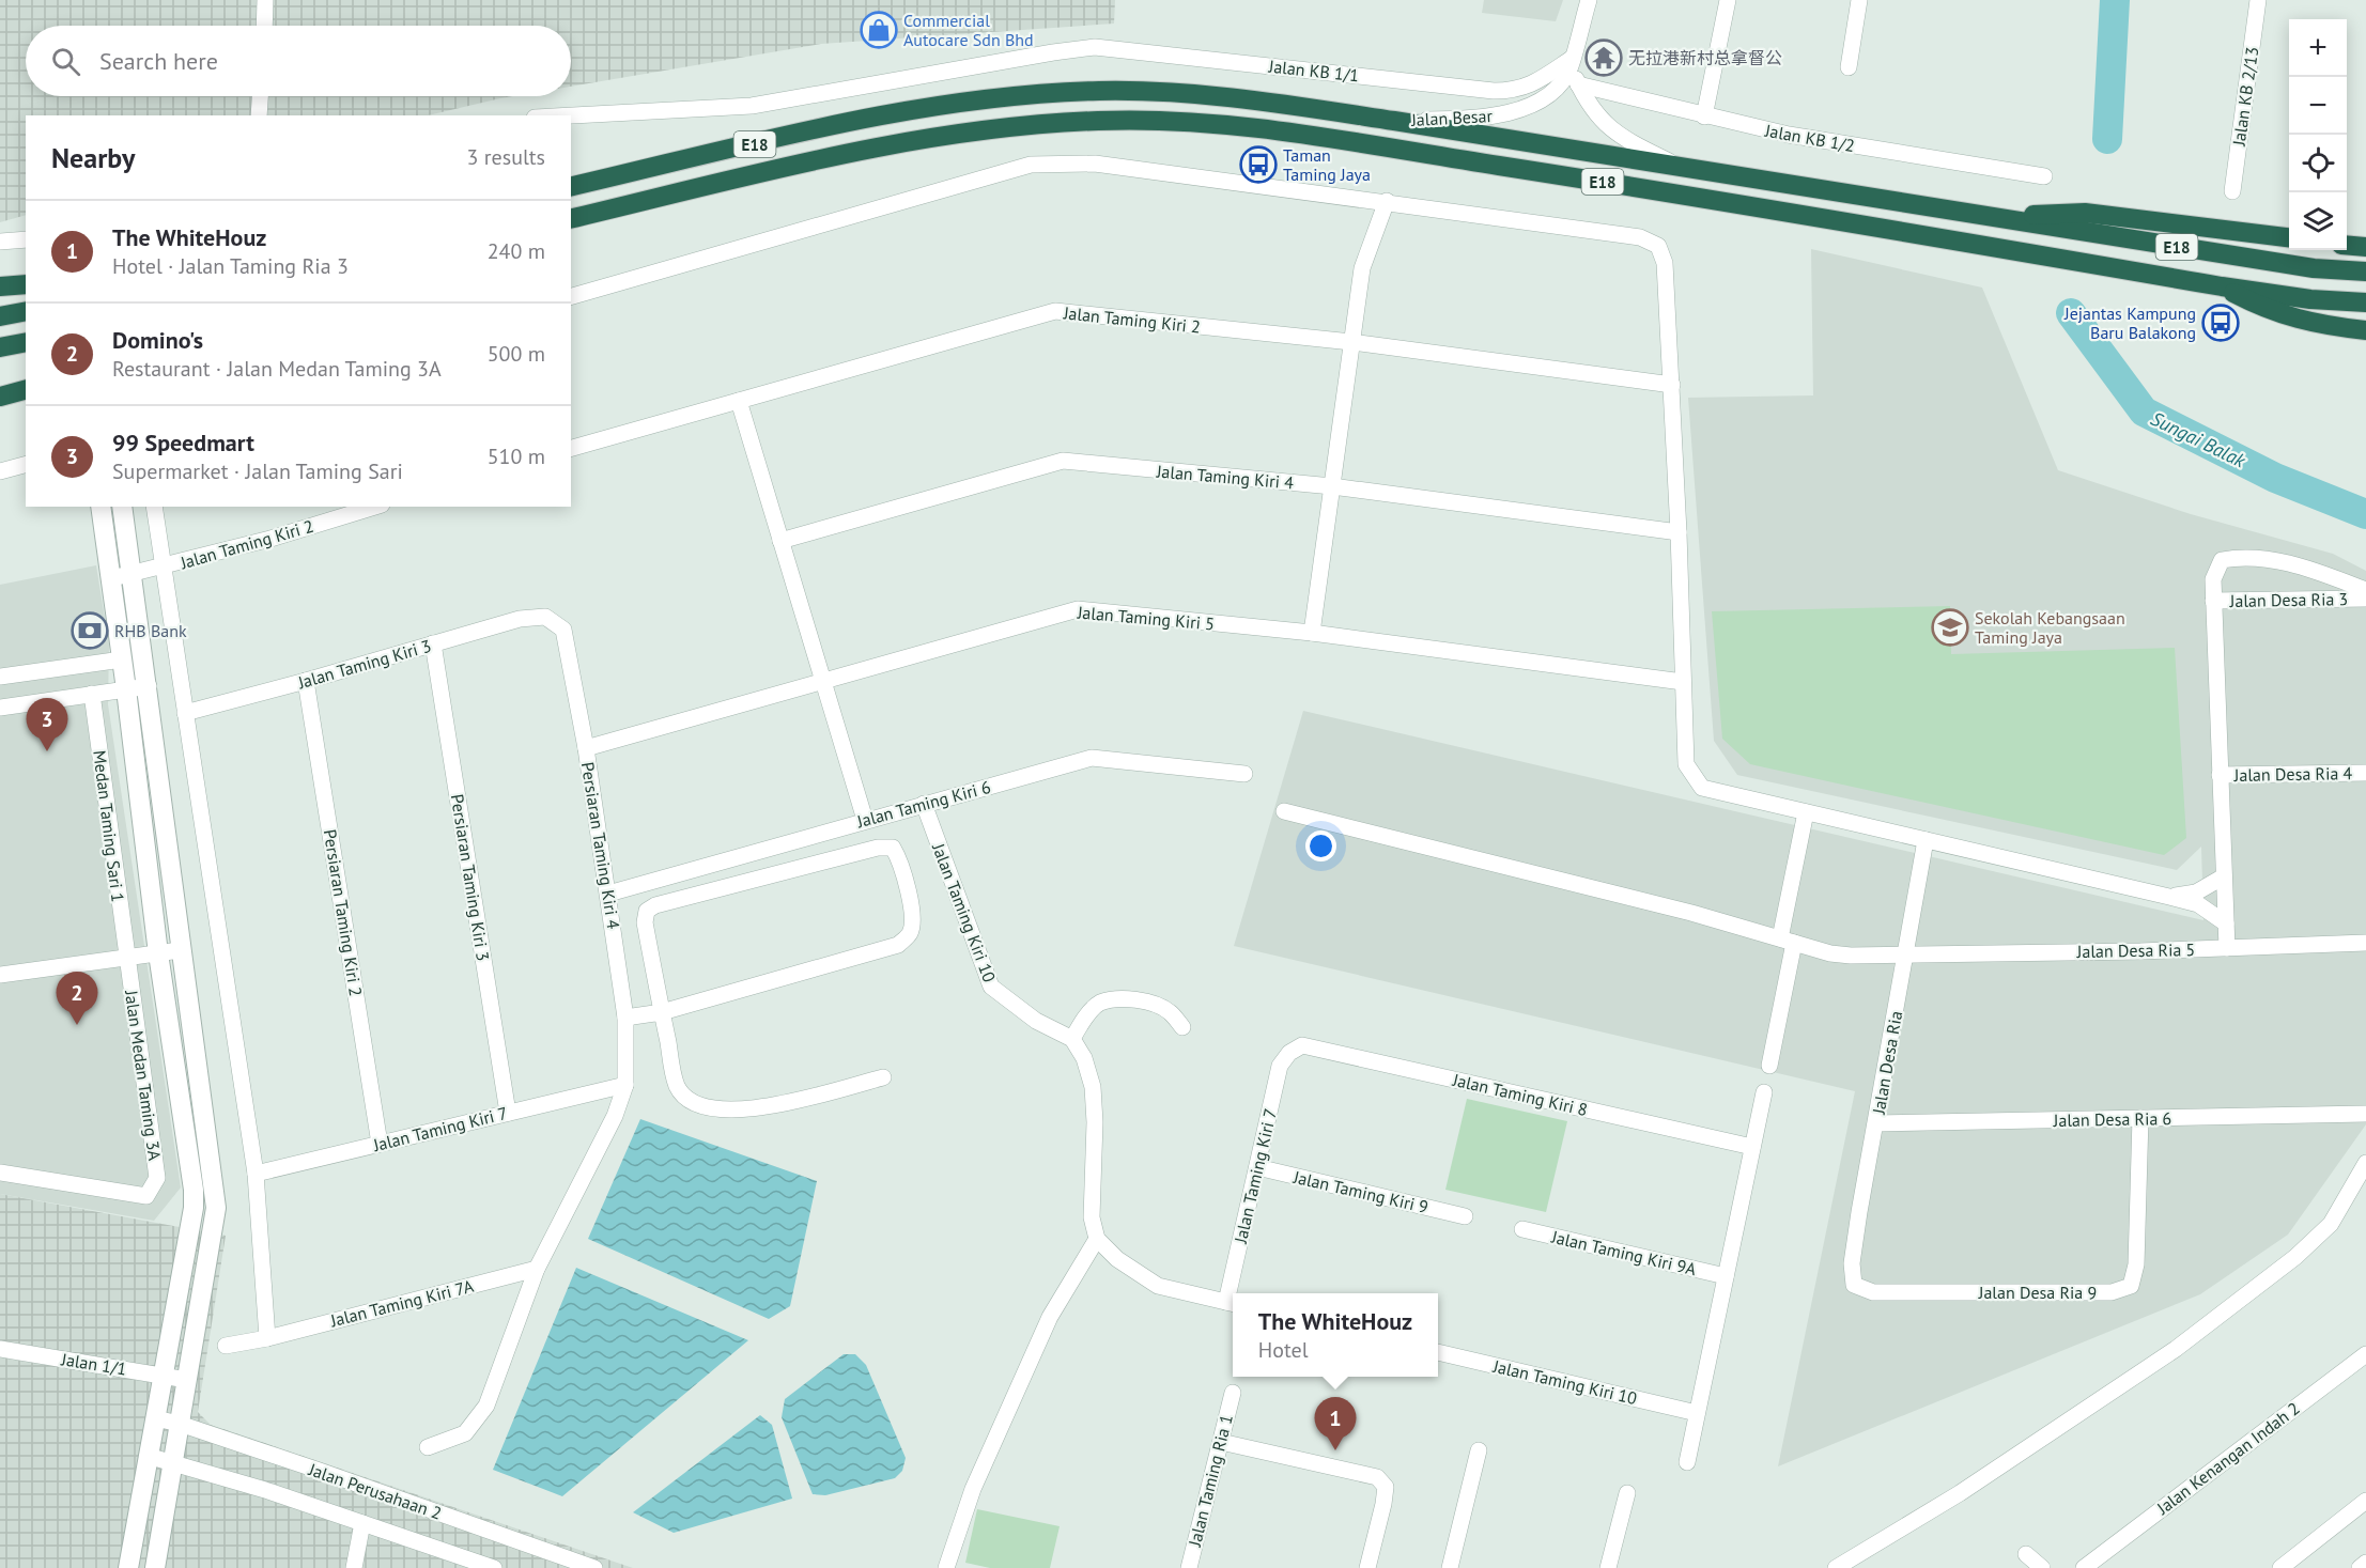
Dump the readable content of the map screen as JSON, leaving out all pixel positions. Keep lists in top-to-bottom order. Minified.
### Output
{"streets":{"highway":["E18"],"street":["Jalan KB 1/1","Jalan KB 2/13","Jalan Besar","Jalan KB 1/2","Jalan Taming Kiri 2","Jalan Taming Kiri 4","Jalan Desa Ria 3","Jalan Taming Kiri 5","Jalan Taming Kiri 3","Jalan Desa Ria 4","Jalan Taming Kiri 6","Medan Taming Sari 1","Persiaran Taming Kiri 4","Persiaran Taming Kiri 3","Persiaran Taming Kiri 2","Jalan Taming Kiri 10","Jalan Desa Ria 5","Jalan Desa Ria","Jalan Medan Taming 3A","Jalan Taming Kiri 8","Jalan Desa Ria 6","Jalan Taming Kiri 7","Jalan Taming Kiri 9","Jalan Taming Kiri 9A","Jalan Desa Ria 9","Jalan Taming Kiri 7A","Jalan 1/1","Jalan Kenangan Indah 2","Jalan Taming Ria 1","Jalan Perusahaan 2"]},"crossings":[["Jalan KB 1/1","Jalan Besar"],["Jalan Besar","E18"],["Jalan Taming Kiri 5","Persiaran Taming Kiri 4"],["Jalan Taming Kiri 3","Persiaran Taming Kiri 4"],["Jalan Taming Kiri 3","Persiaran Taming Kiri 3"],["Jalan Taming Kiri 3","Persiaran Taming Kiri 2"],["Jalan Taming Kiri 6","Persiaran Taming Kiri 4"],["Jalan Taming Kiri 6","Jalan Taming Kiri 10"],["Medan Taming Sari 1","Jalan Medan Taming 3A"],["Persiaran Taming Kiri 4","Jalan Taming Kiri 7"],["Persiaran Taming Kiri 4","Jalan Taming Kiri 7A"],["Persiaran Taming Kiri 3","Jalan Taming Kiri 7"],["Persiaran Taming Kiri 2","Jalan Taming Kiri 7"],["Jalan Desa Ria 5","Jalan Desa Ria"],["Jalan Desa Ria","Jalan Desa Ria 6"],["Jalan Desa Ria","Jalan Desa Ria 9"],["Jalan Taming Kiri 8","Jalan Taming Kiri 7"],["Jalan Desa Ria 6","Jalan Desa Ria 9"],["Jalan Taming Kiri 7","Jalan Taming Kiri 9"]],"water":["Sungai Balak"],"places":{"shop":["Commercial Autocare Sdn Bhd"],"temple":["无拉港新村总拿督公"],"bus stop":["Taman Taming Jaya","Jejantas Kampung Baru Balakong"],"school or university":["Sekolah Kebangsaan Taming Jaya"],"bank":["RHB Bank"]},"page":{"map_buttons":["+","−"],"search":"Search here","heading":["Nearby","3 results"],"list":[{"mark":"1","name":"The WhiteHouz","note":"Hotel · Jalan Taming Ria 3","value":"240 m"},{"mark":"2","name":"Domino's","note":"Restaurant · Jalan Medan Taming 3A","value":"500 m"},{"mark":"3","name":"99 Speedmart","note":"Supermarket · Jalan Taming Sari","value":"510 m"}],"pins":["3","2","1"],"popup":["The WhiteHouz","Hotel"]}}
